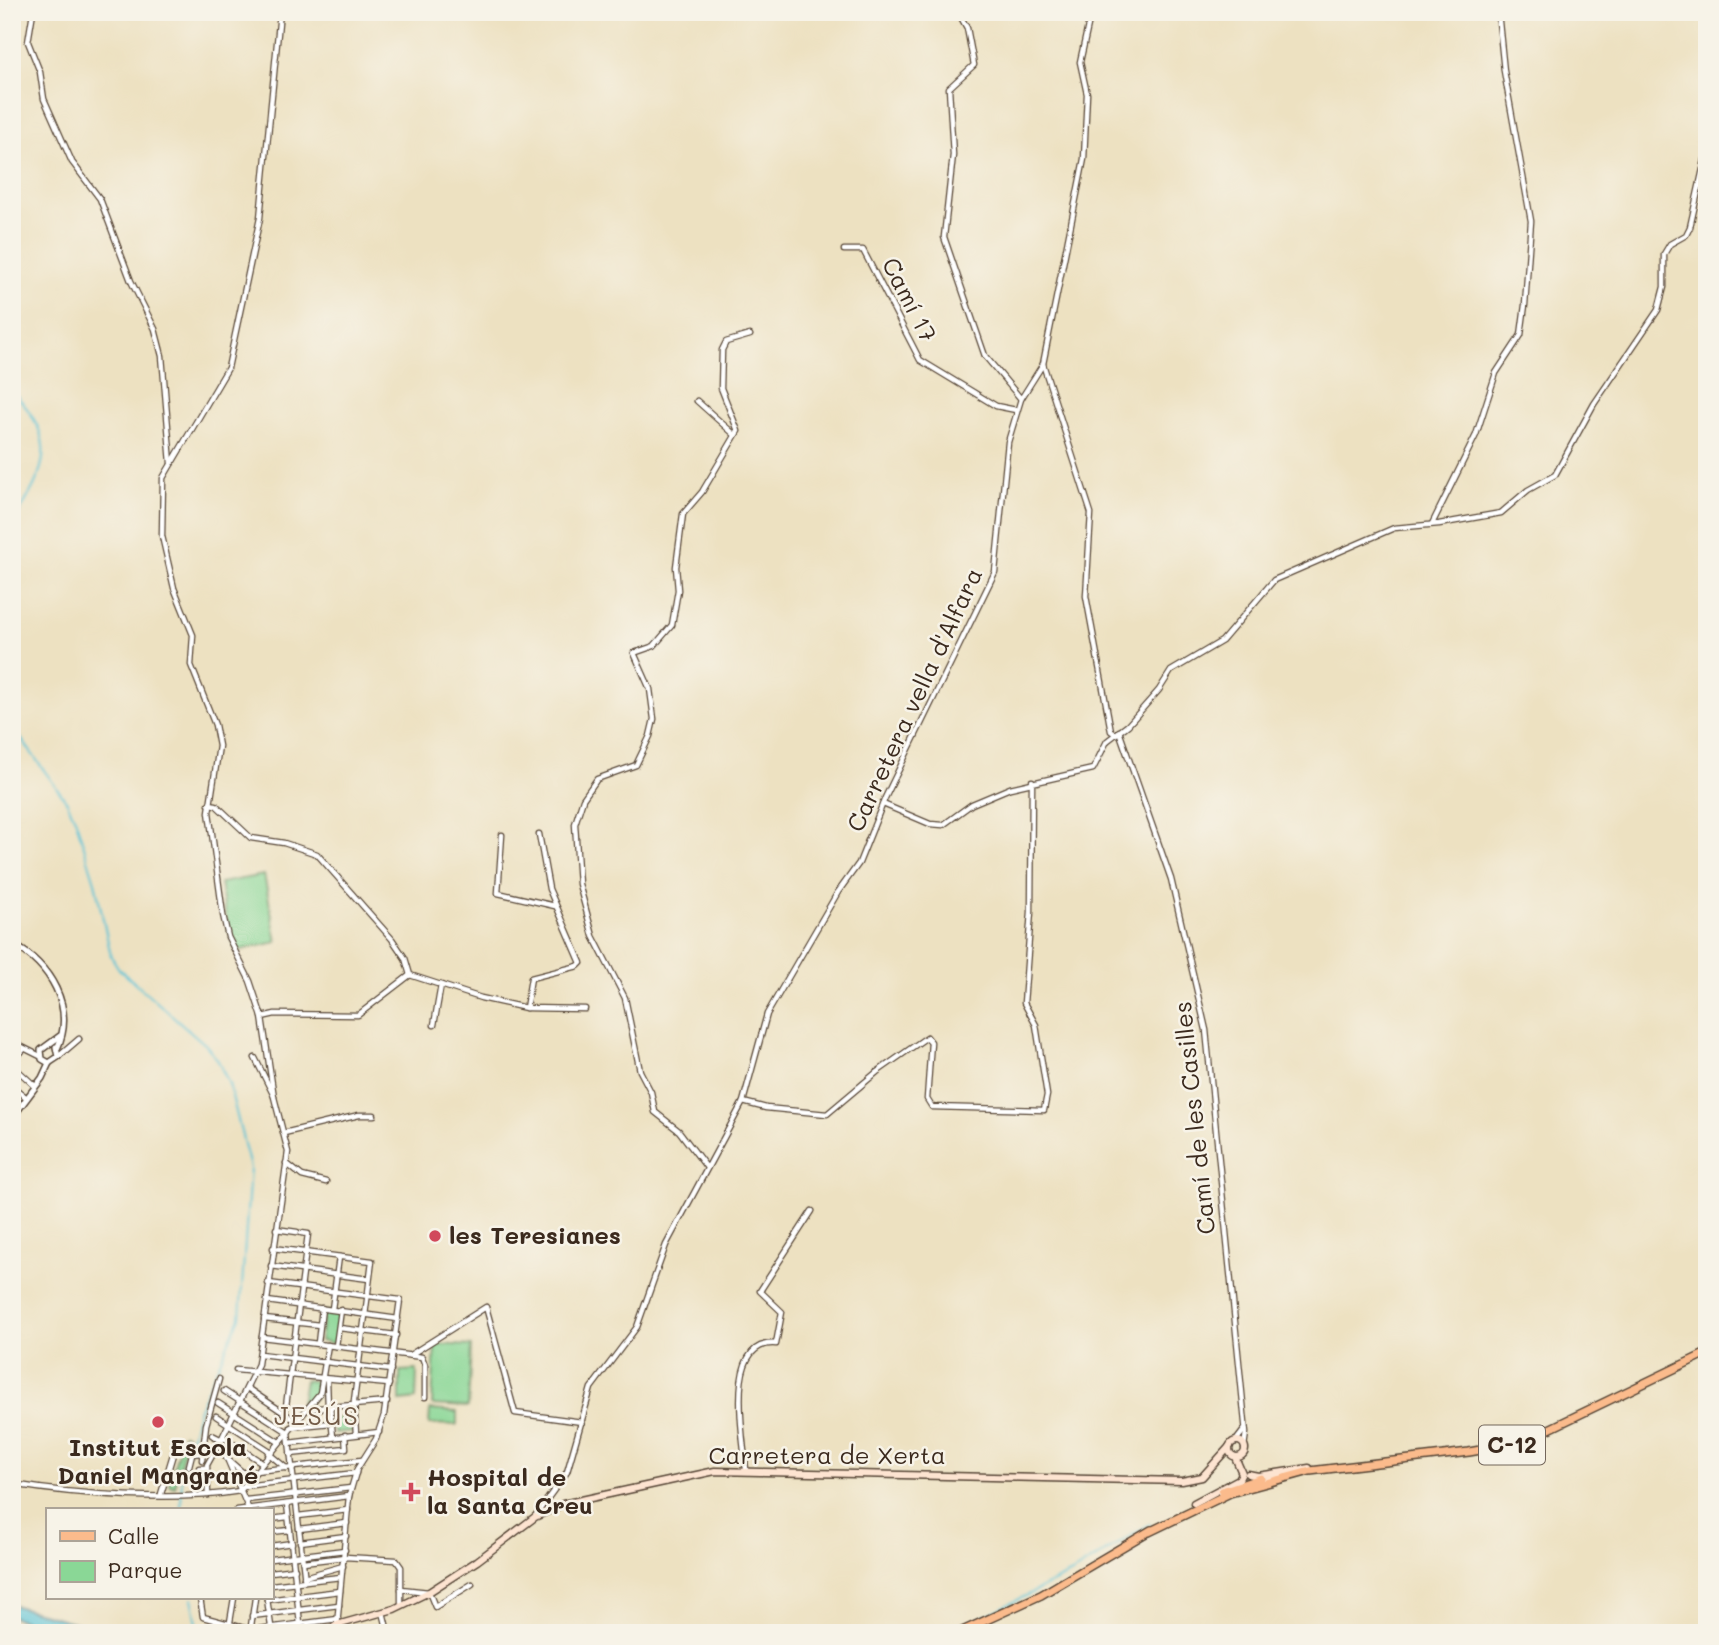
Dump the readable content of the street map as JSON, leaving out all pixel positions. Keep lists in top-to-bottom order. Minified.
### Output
{"streets":{"main road":["C-12","Carretera de Xerta"],"street":["Camí 17","Carretera vella d'Alfara","Camí de les Casilles"]},"crossings":[["Camí 17","Carretera vella d'Alfara"],["Carretera vella d'Alfara","Camí de les Casilles"],["Carretera vella d'Alfara","Carretera de Xerta"]],"districts":["JESÚS"],"places":{"other":["les Teresianes","Institut Escola Daniel Mangrané"],"health":["Hospital de la Santa Creu"]},"legend":["Calle","Parque"]}
